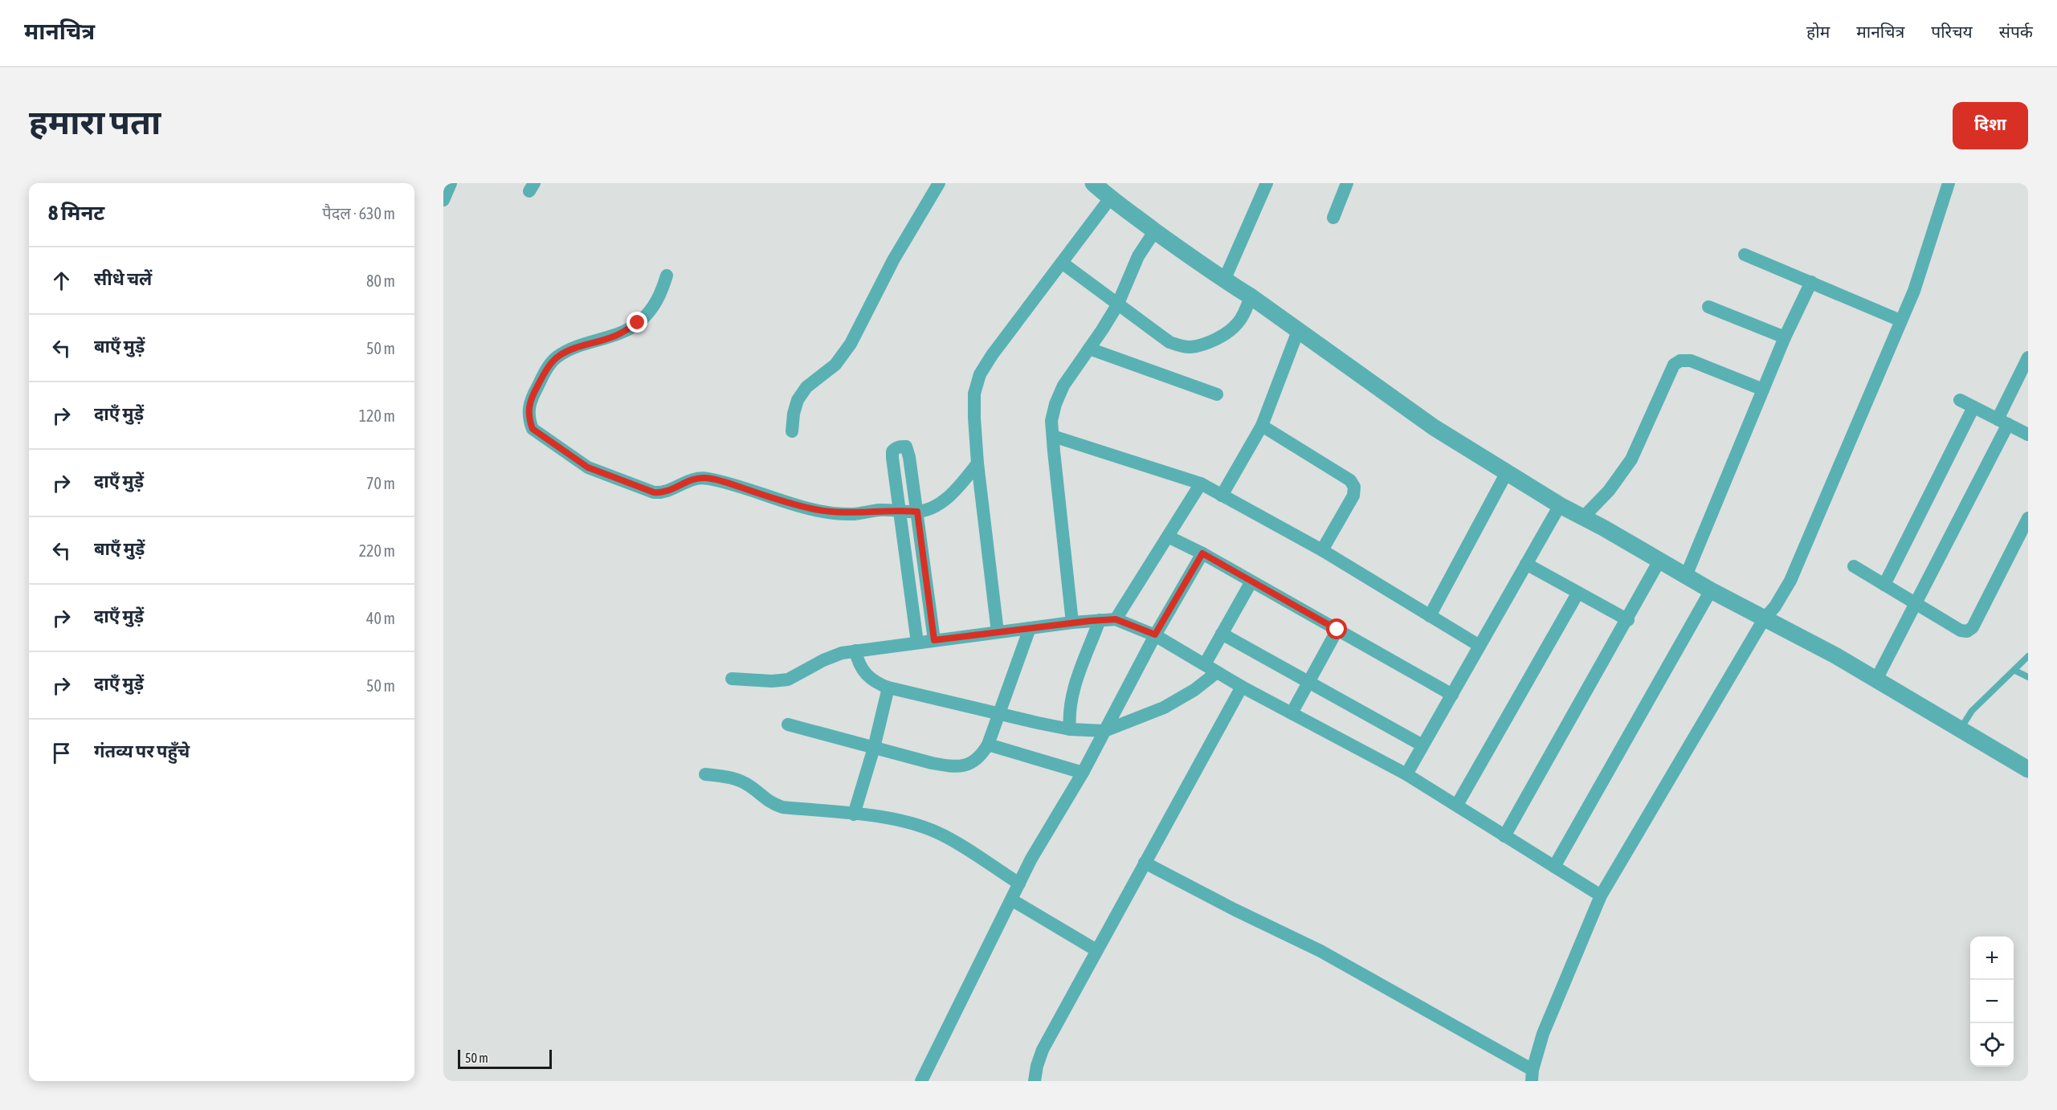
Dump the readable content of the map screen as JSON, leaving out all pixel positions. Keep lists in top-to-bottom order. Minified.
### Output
{"scale_bar":"50 m","page":{"header":"मानचित्र","nav":["होम","मानचित्र","परिचय","संपर्क"],"buttons":"दिशा","title":"हमारा पता","heading":["8 मिनट","पैदल · 630 m"],"list":[["सीधे चलें","80 m"],["बाएँ मुड़ें","50 m"],["दाएँ मुड़ें","120 m"],["दाएँ मुड़ें","70 m"],["बाएँ मुड़ें","220 m"],["दाएँ मुड़ें","40 m"],["दाएँ मुड़ें","50 m"],"गंतव्य पर पहुँचे"],"map_buttons":["+","−"],"scale":"50 m"}}
